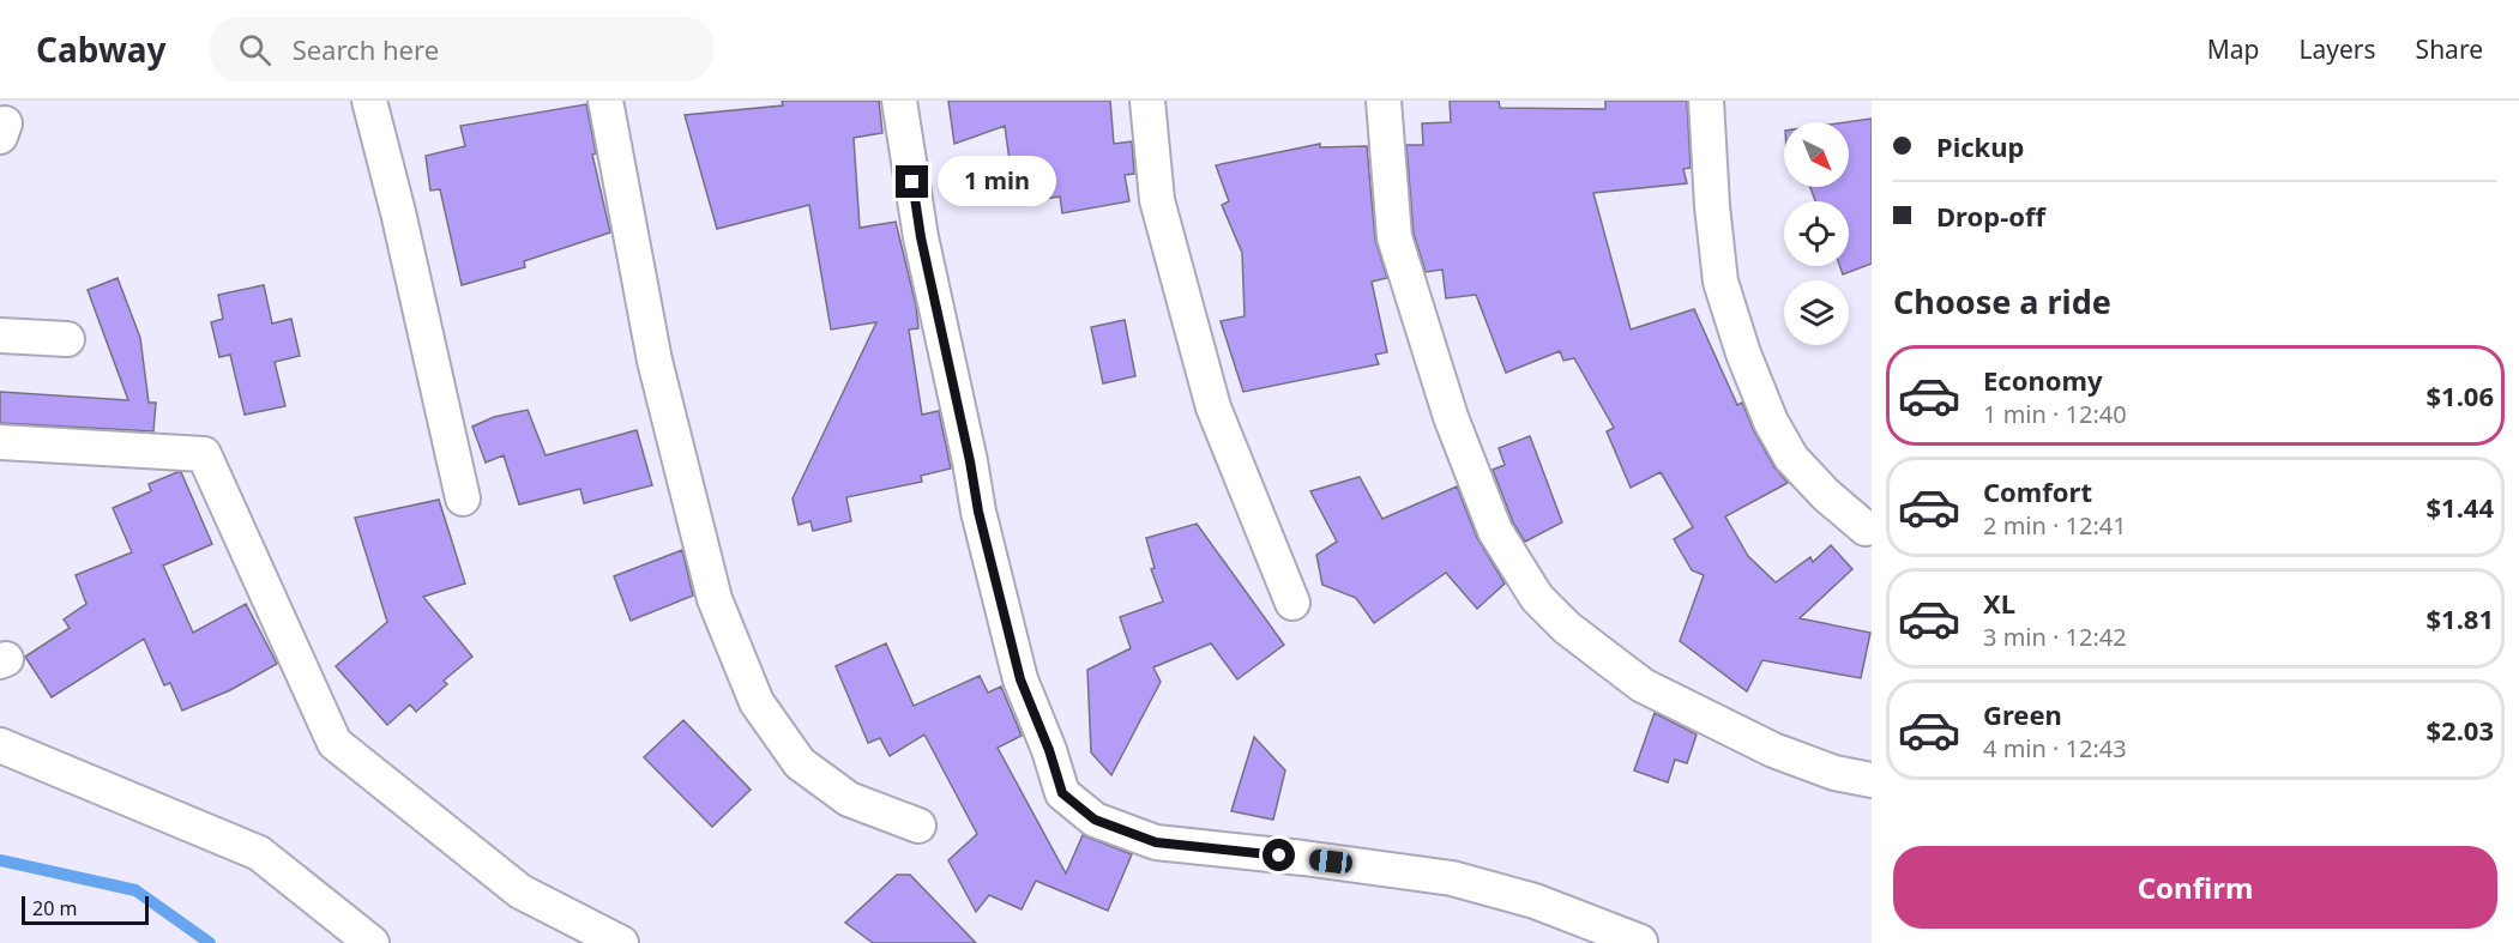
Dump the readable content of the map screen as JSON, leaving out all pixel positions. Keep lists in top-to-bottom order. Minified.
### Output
{"scale_bar":"20 m","north":"bottom right","page":{"header":"Cabway","search":"Search here","nav":["Map","Layers","Share"],"banner":["Pickup","Drop-off"],"bubble":"1 min","heading":"Choose a ride","list":[{"name":"Economy","note":"1 min · 12:40","value":"$1.06"},{"name":"Comfort","note":"2 min · 12:41","value":"$1.44"},{"name":"XL","note":"3 min · 12:42","value":"$1.81"},{"name":"Green","note":"4 min · 12:43","value":"$2.03"}],"buttons":"Confirm","scale":"20 m"}}
